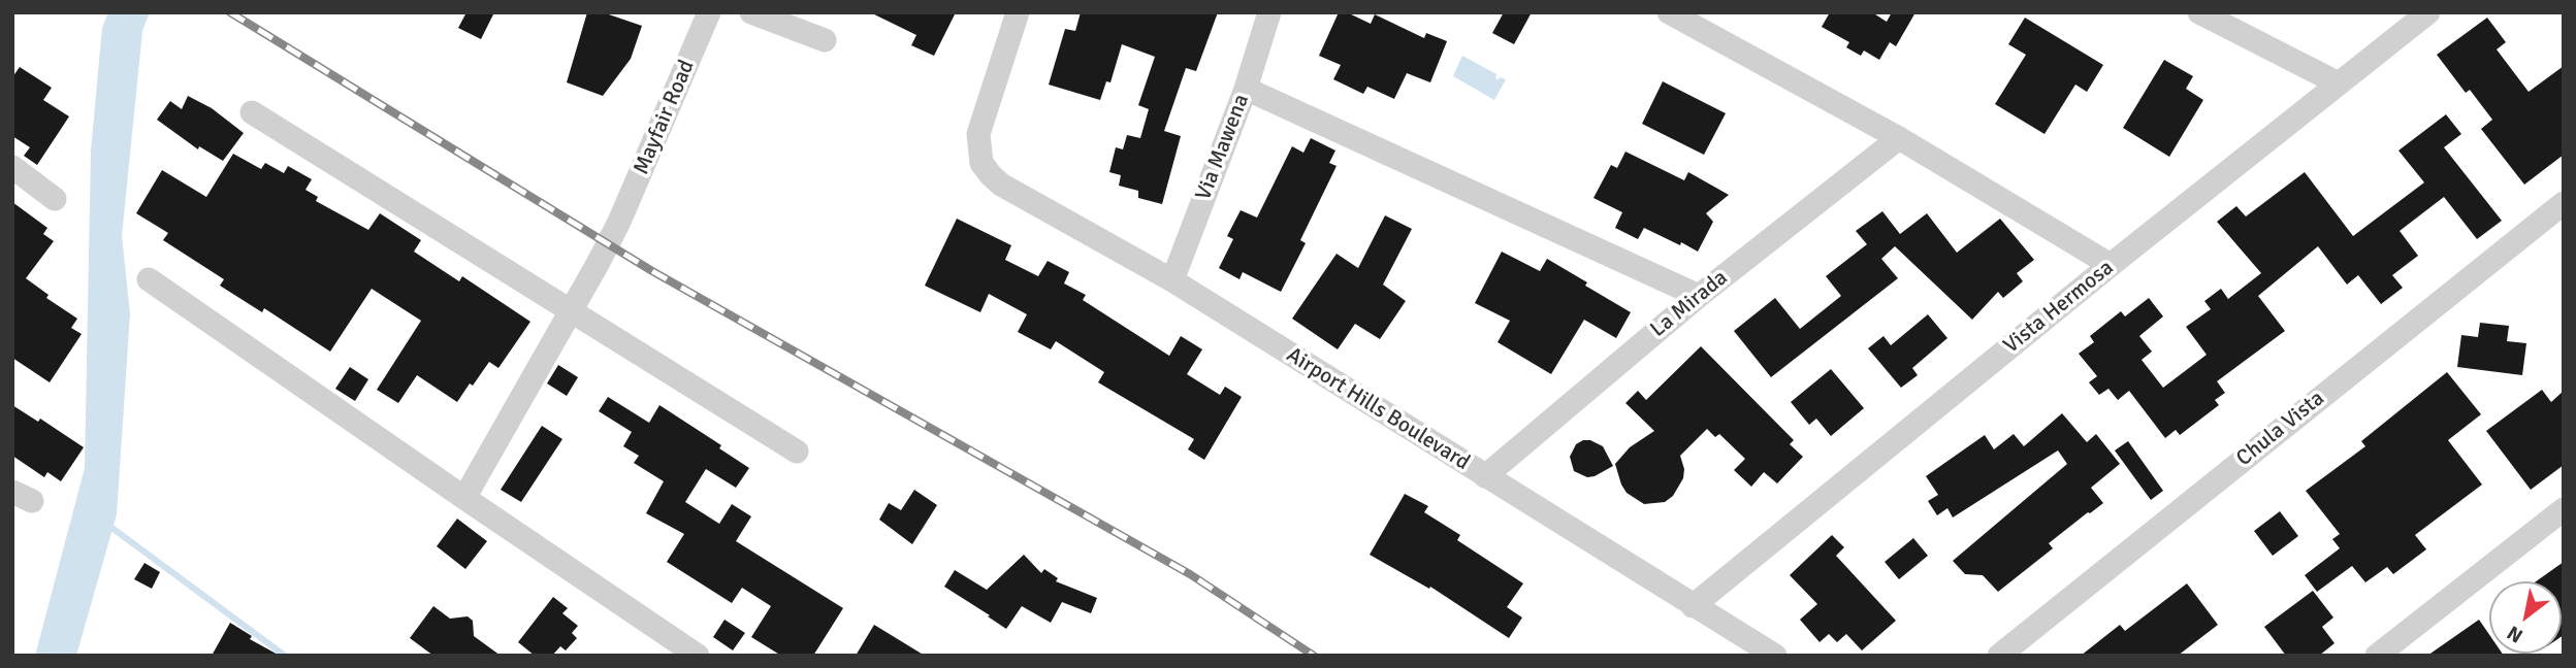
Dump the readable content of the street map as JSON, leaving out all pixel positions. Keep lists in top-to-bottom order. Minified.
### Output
{"streets":{"street":["Mayfair Road","Via Mawena","La Mirada","Vista Hermosa","Airport Hills Boulevard","Chula Vista"]},"crossings":[["Via Mawena","Airport Hills Boulevard"],["La Mirada","Airport Hills Boulevard"],["Vista Hermosa","Airport Hills Boulevard"]],"north":"bottom left"}
